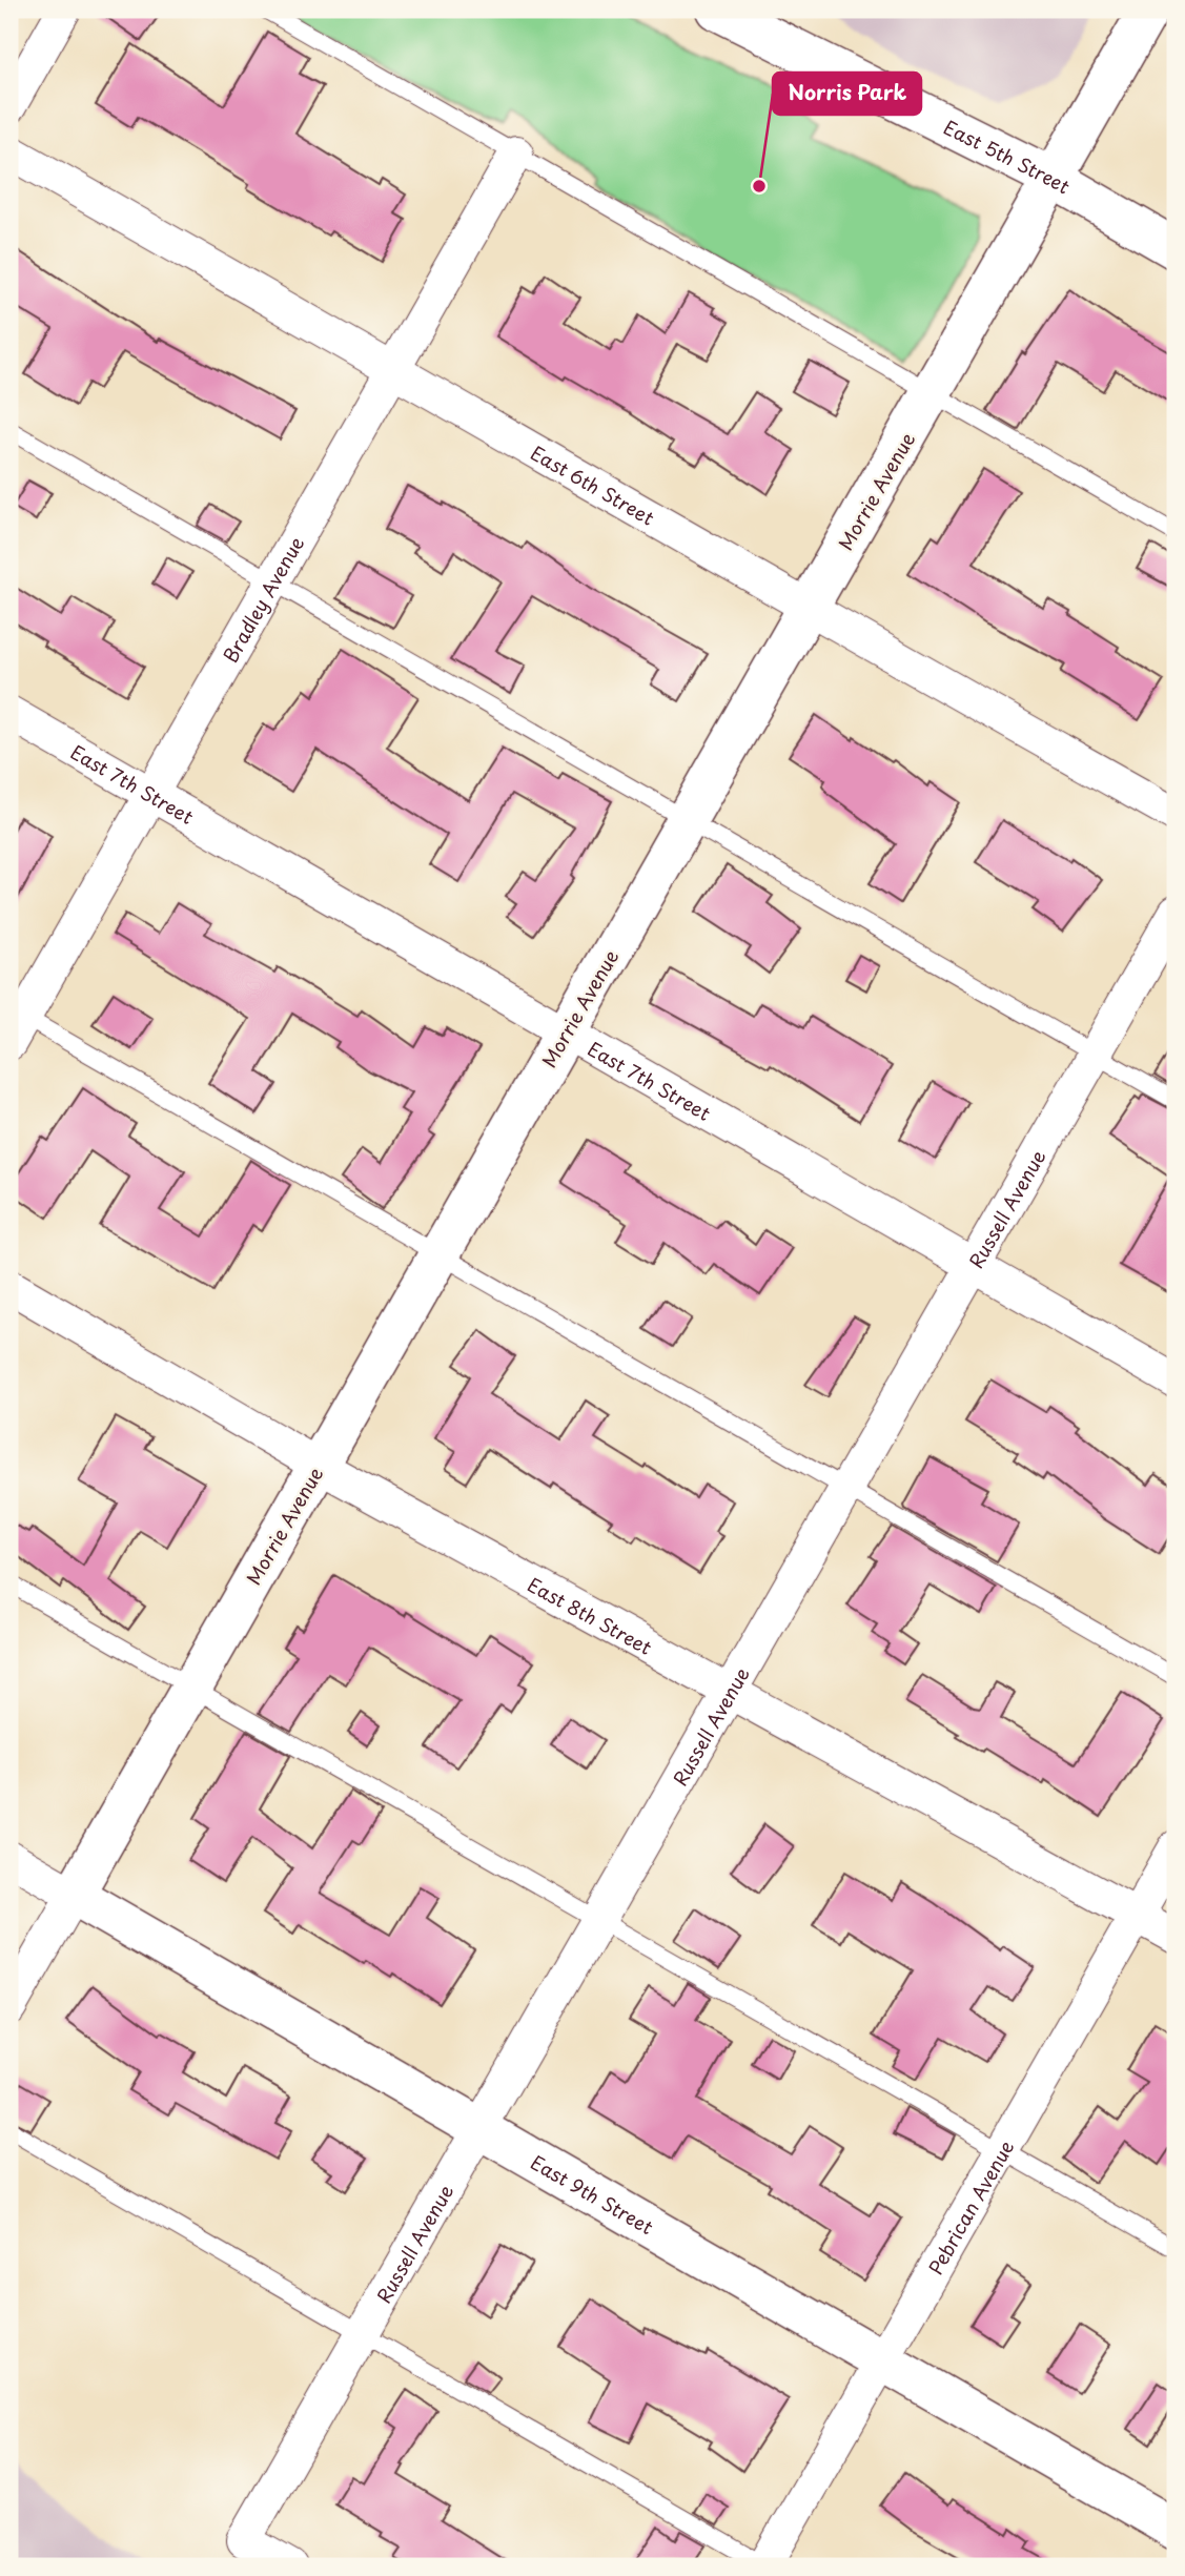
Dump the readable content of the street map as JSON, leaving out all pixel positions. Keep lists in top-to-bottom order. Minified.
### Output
{"streets":{"street":["East 5th Street","East 6th Street","Morrie Avenue","Bradley Avenue","East 7th Street","Russell Avenue","East 8th Street","East 9th Street","Pebrican Avenue"]},"crossings":[["East 5th Street","Morrie Avenue"],["East 6th Street","Morrie Avenue"],["East 6th Street","Bradley Avenue"],["Morrie Avenue","East 7th Street"],["Morrie Avenue","East 8th Street"],["Morrie Avenue","East 9th Street"],["Bradley Avenue","East 7th Street"],["East 7th Street","Russell Avenue"],["Russell Avenue","East 8th Street"],["Russell Avenue","East 9th Street"],["East 8th Street","Pebrican Avenue"],["East 9th Street","Pebrican Avenue"]],"places":["Norris Park"]}
